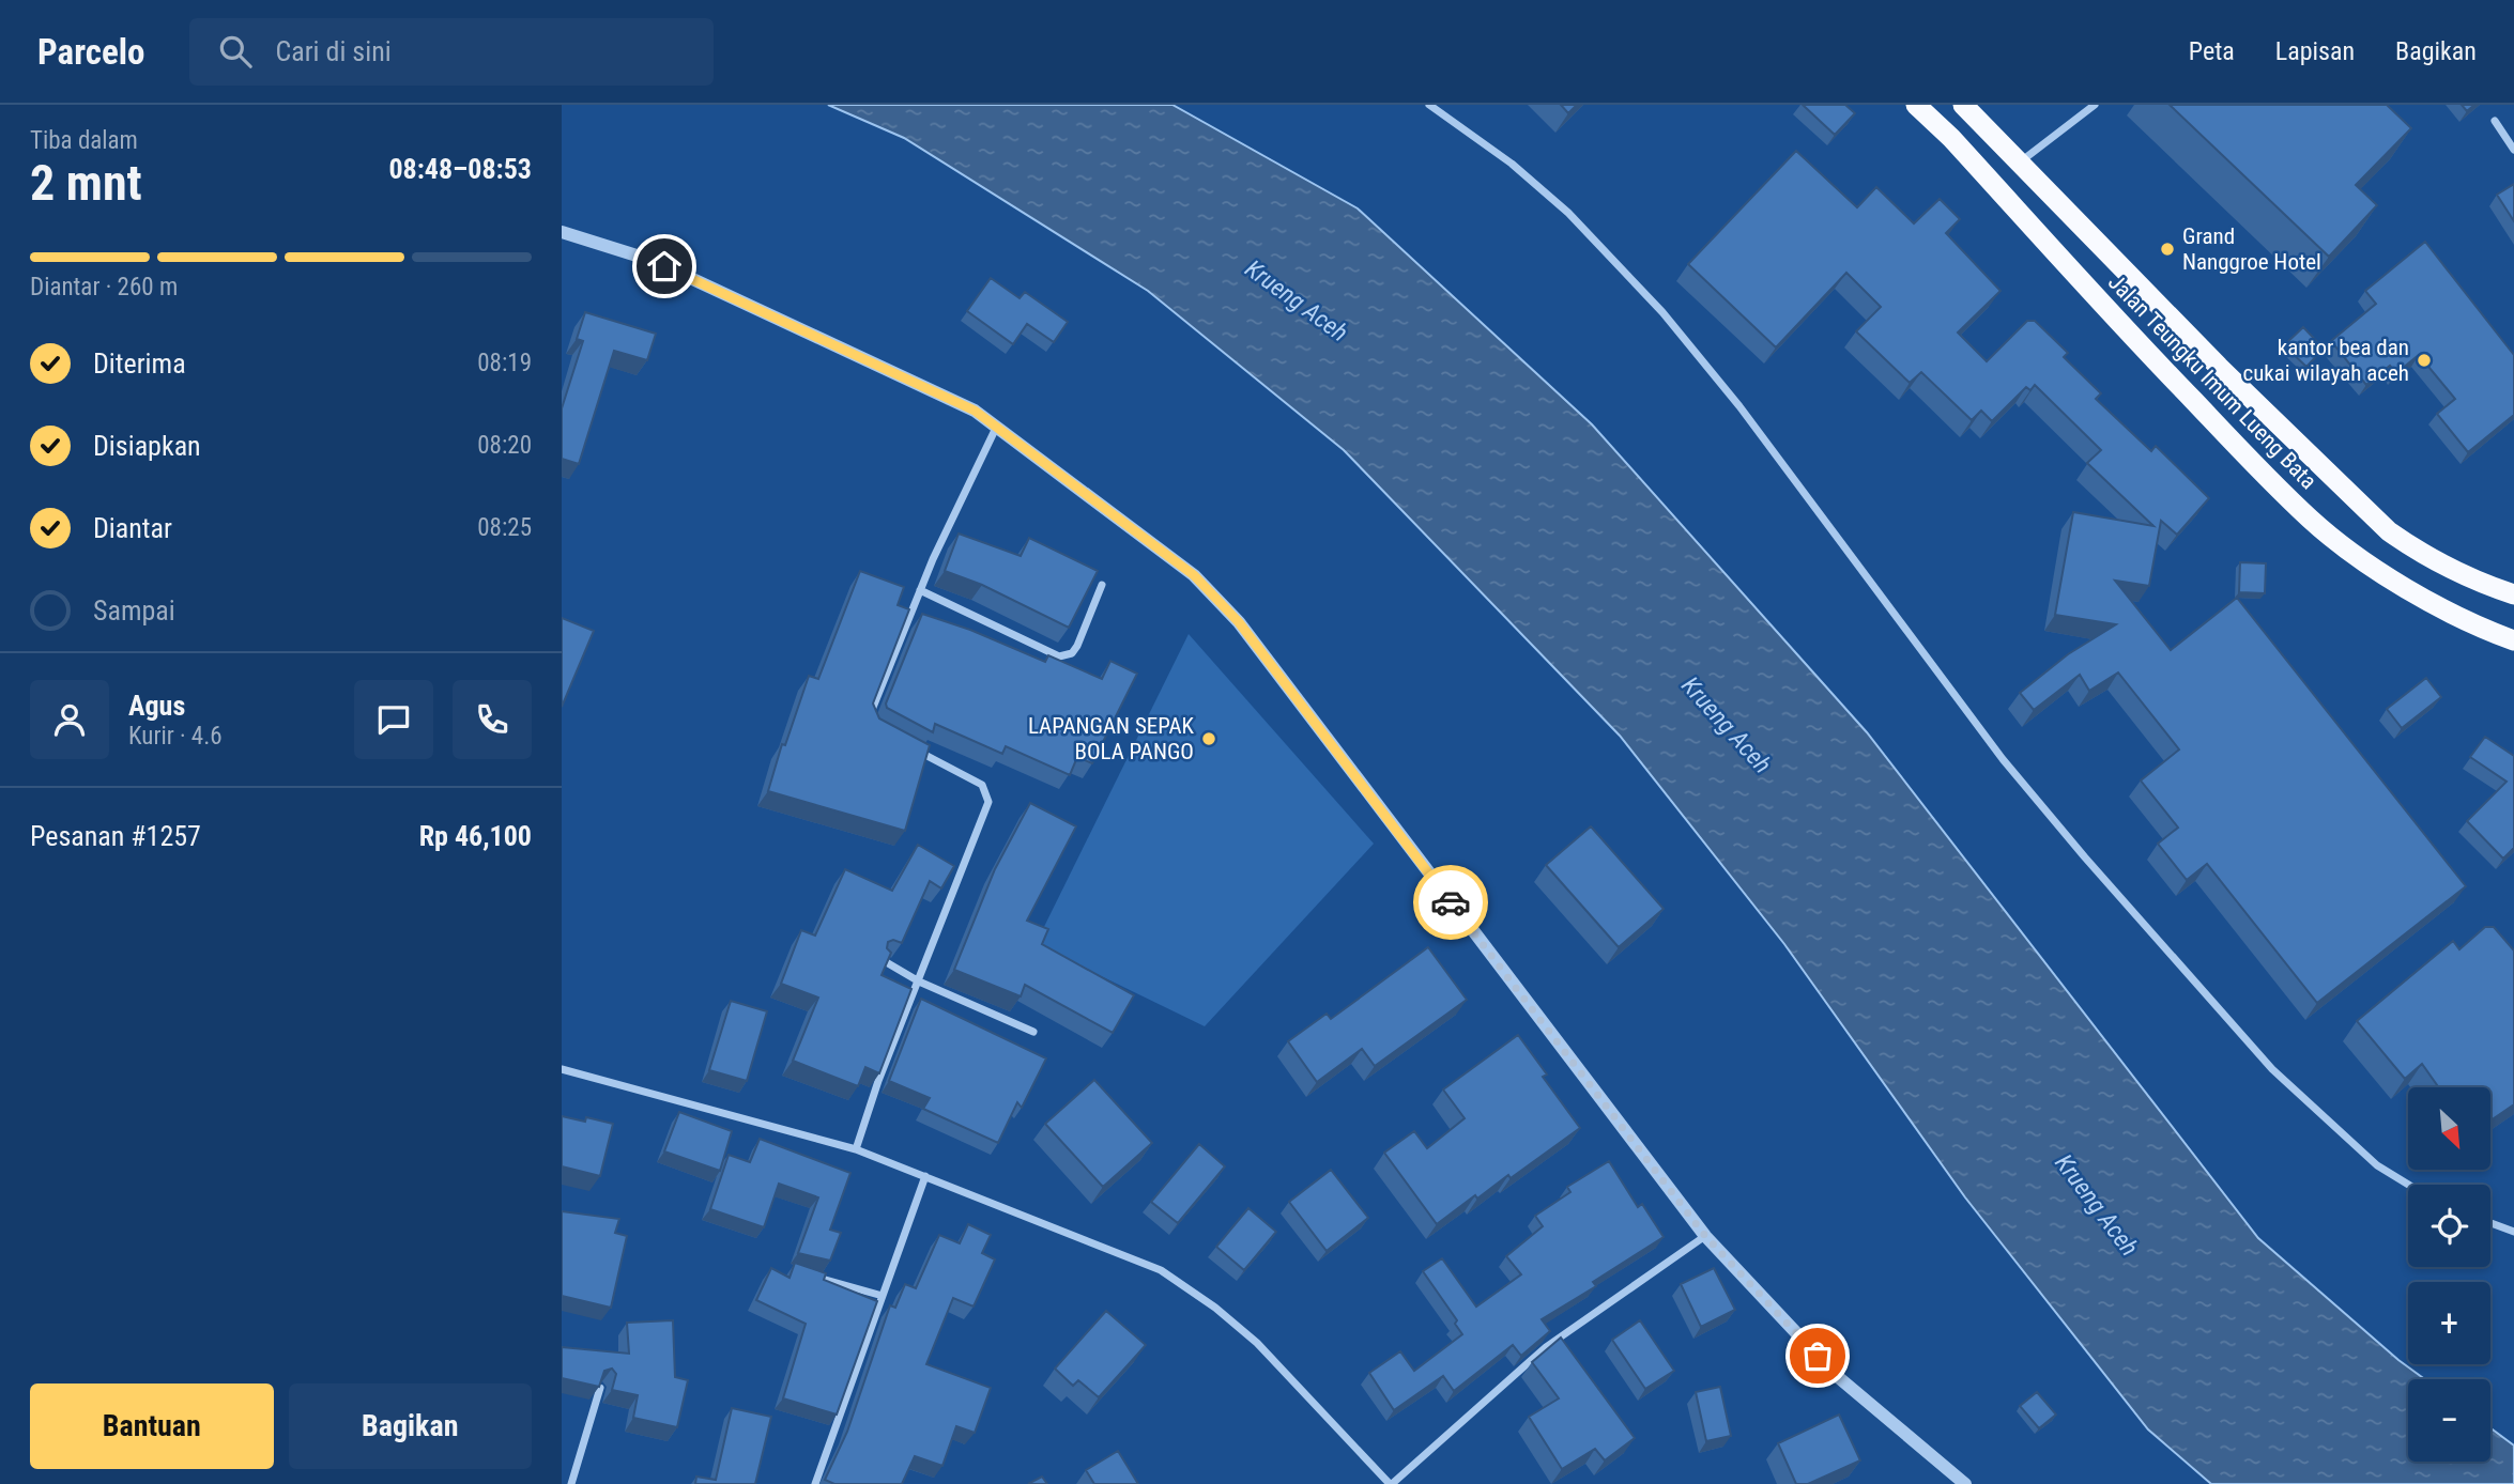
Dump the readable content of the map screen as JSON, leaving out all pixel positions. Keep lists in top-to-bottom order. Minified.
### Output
{"streets":{"highway":["Jalan Teungku Imum Lueng Bata"]},"water":["Krueng Aceh"],"places":["Grand Nanggroe Hotel","kantor bea dan cukai wilayah aceh","LAPANGAN SEPAK BOLA PANGO"],"north":"bottom right","page":{"header":"Parcelo","search":"Cari di sini","nav":["Peta","Lapisan","Bagikan"],"heading":["2 mnt","Tiba dalam","08:48–08:53"],"panel":["Agus","Kurir · 4.6","Pesanan #1257","Rp 46,100"],"bar":"Diantar · 260 m","list":[["Diterima","08:19"],["Disiapkan","08:20"],["Diantar","08:25"],"Sampai"],"map_buttons":["+","−"],"buttons":["Bantuan","Bagikan"]}}
